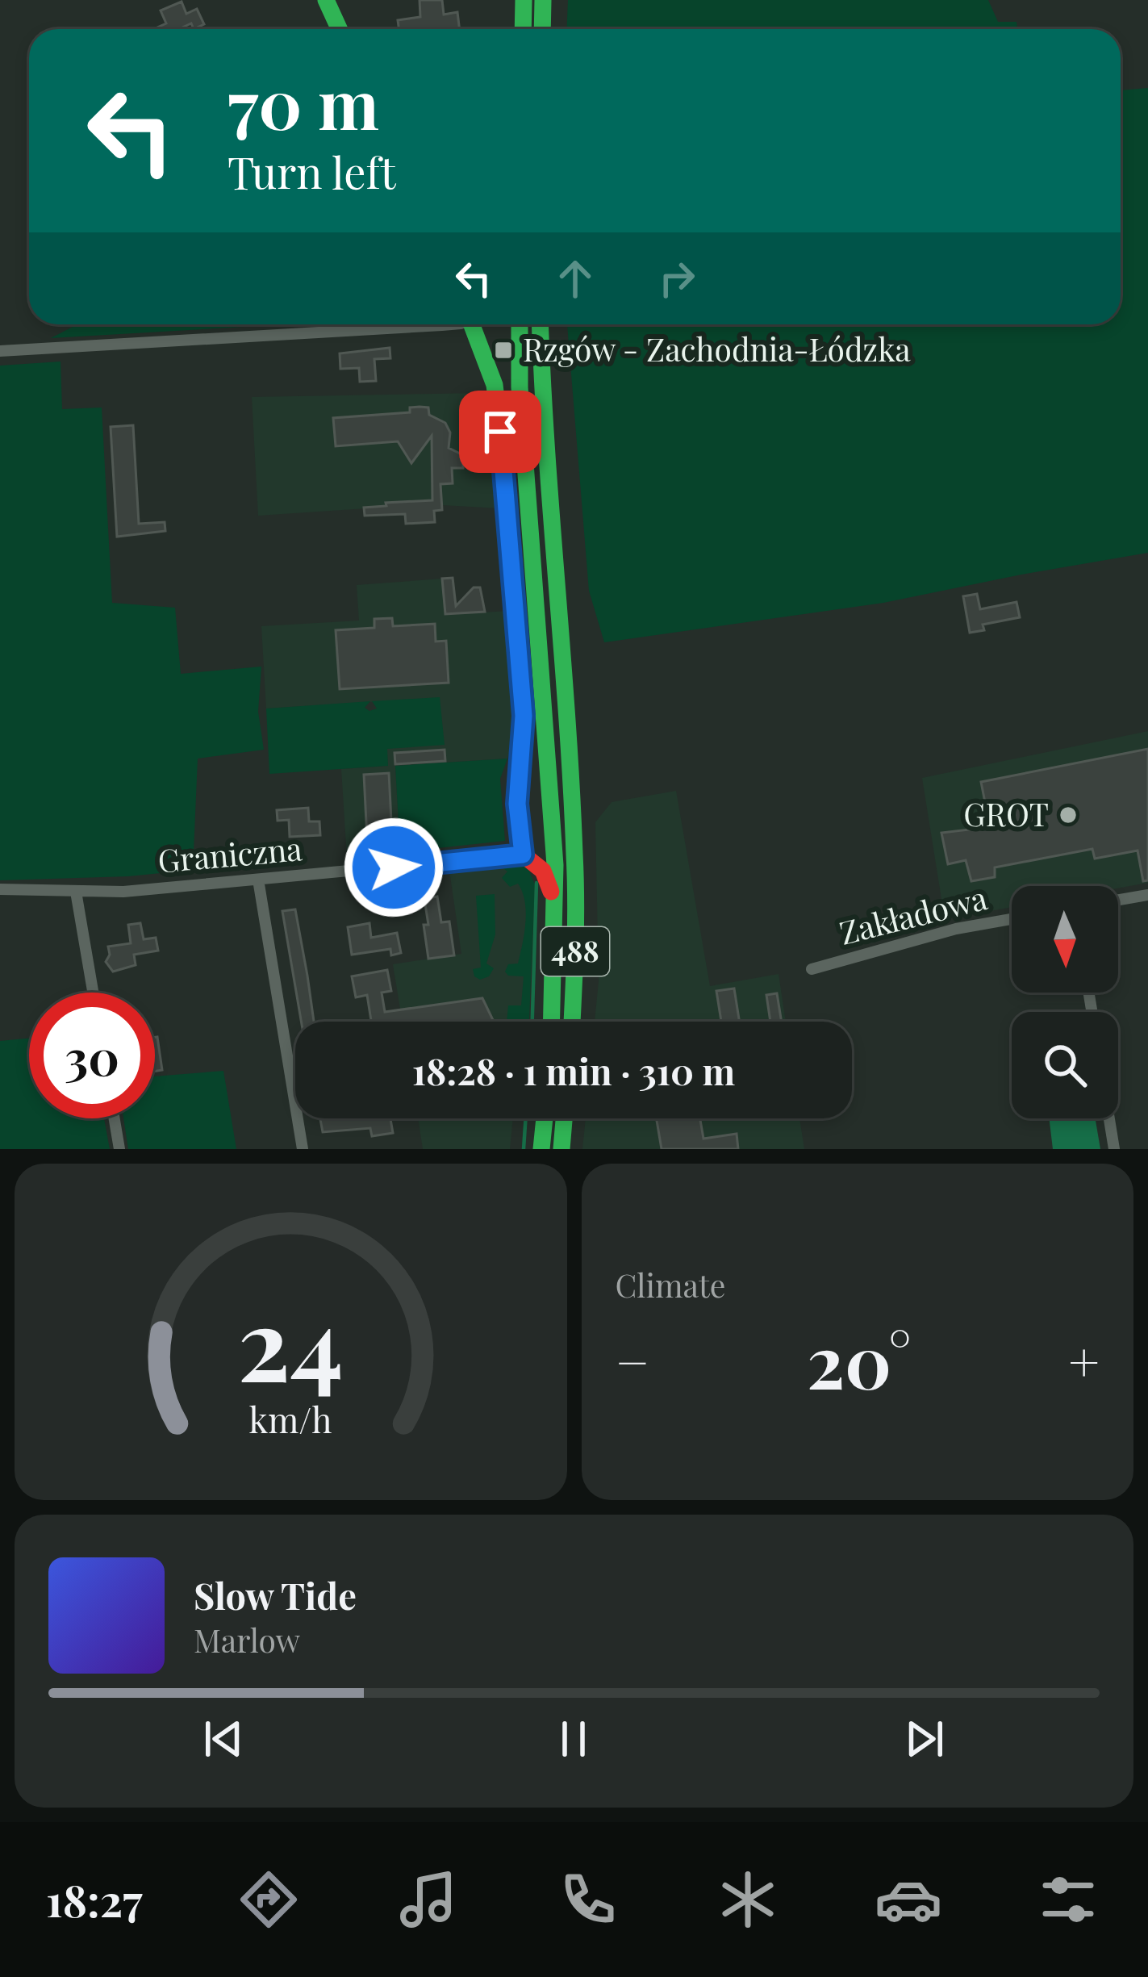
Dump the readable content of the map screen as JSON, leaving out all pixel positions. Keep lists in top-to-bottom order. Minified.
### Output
{"streets":{"main road":["488"],"street":["Graniczna","Zakładowa"]},"places":{"transit":["Rzgów - Zachodnia-Łódzka"],"other":["GROT"]},"north":"bottom","page":{"turn":["70 m","Turn left"],"limit":"30","trip":"18:28 · 1 min · 310 m","tile":"Climate","heat":["−","20°","+"],"song":["Slow Tide","Marlow"],"tabs":"18:27","gauge":["24","km/h"]}}
